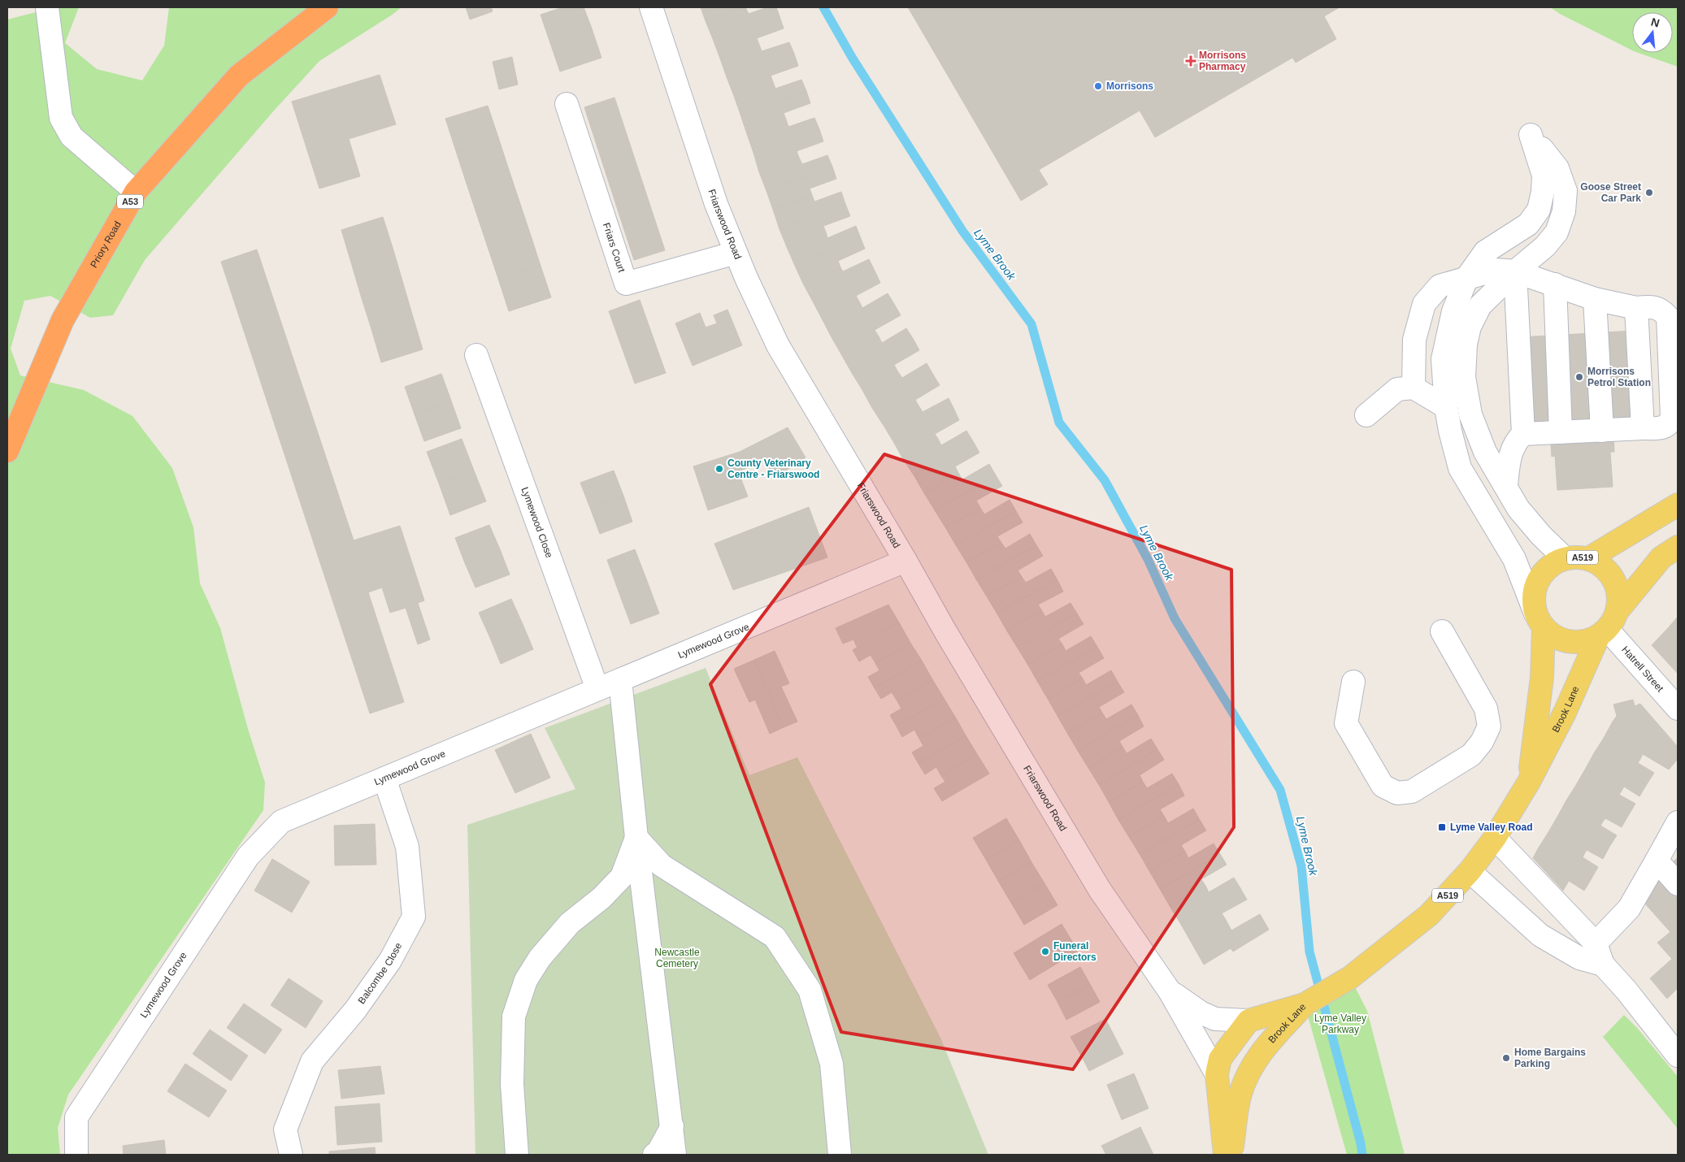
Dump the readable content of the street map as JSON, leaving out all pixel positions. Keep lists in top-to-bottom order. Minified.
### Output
{"streets":{"highway":["A53","Priory Road"],"main road":["A519","Brook Lane"],"street":["Friarswood Road","Friars Court","Lymewood Close","Lymewood Grove","Hatrell Street","Balcombe Close"]},"crossings":[["Friarswood Road","Friars Court"],["Friarswood Road","Lymewood Grove"],["Friarswood Road","Brook Lane"],["Lymewood Close","Lymewood Grove"],["A519","Hatrell Street"],["A519","Brook Lane"],["Lymewood Grove","Balcombe Close"],["Hatrell Street","Brook Lane"]],"water":["Lyme Brook"],"parks":["Newcastle Cemetery","Lyme Valley Parkway"],"places":{"health":["Morrisons Pharmacy"],"other":["Morrisons","Goose Street Car Park","Morrisons Petrol Station","County Veterinary Centre - Friarswood","Funeral Directors","Home Bargains Parking"],"transit":["Lyme Valley Road"]},"north":"top"}
